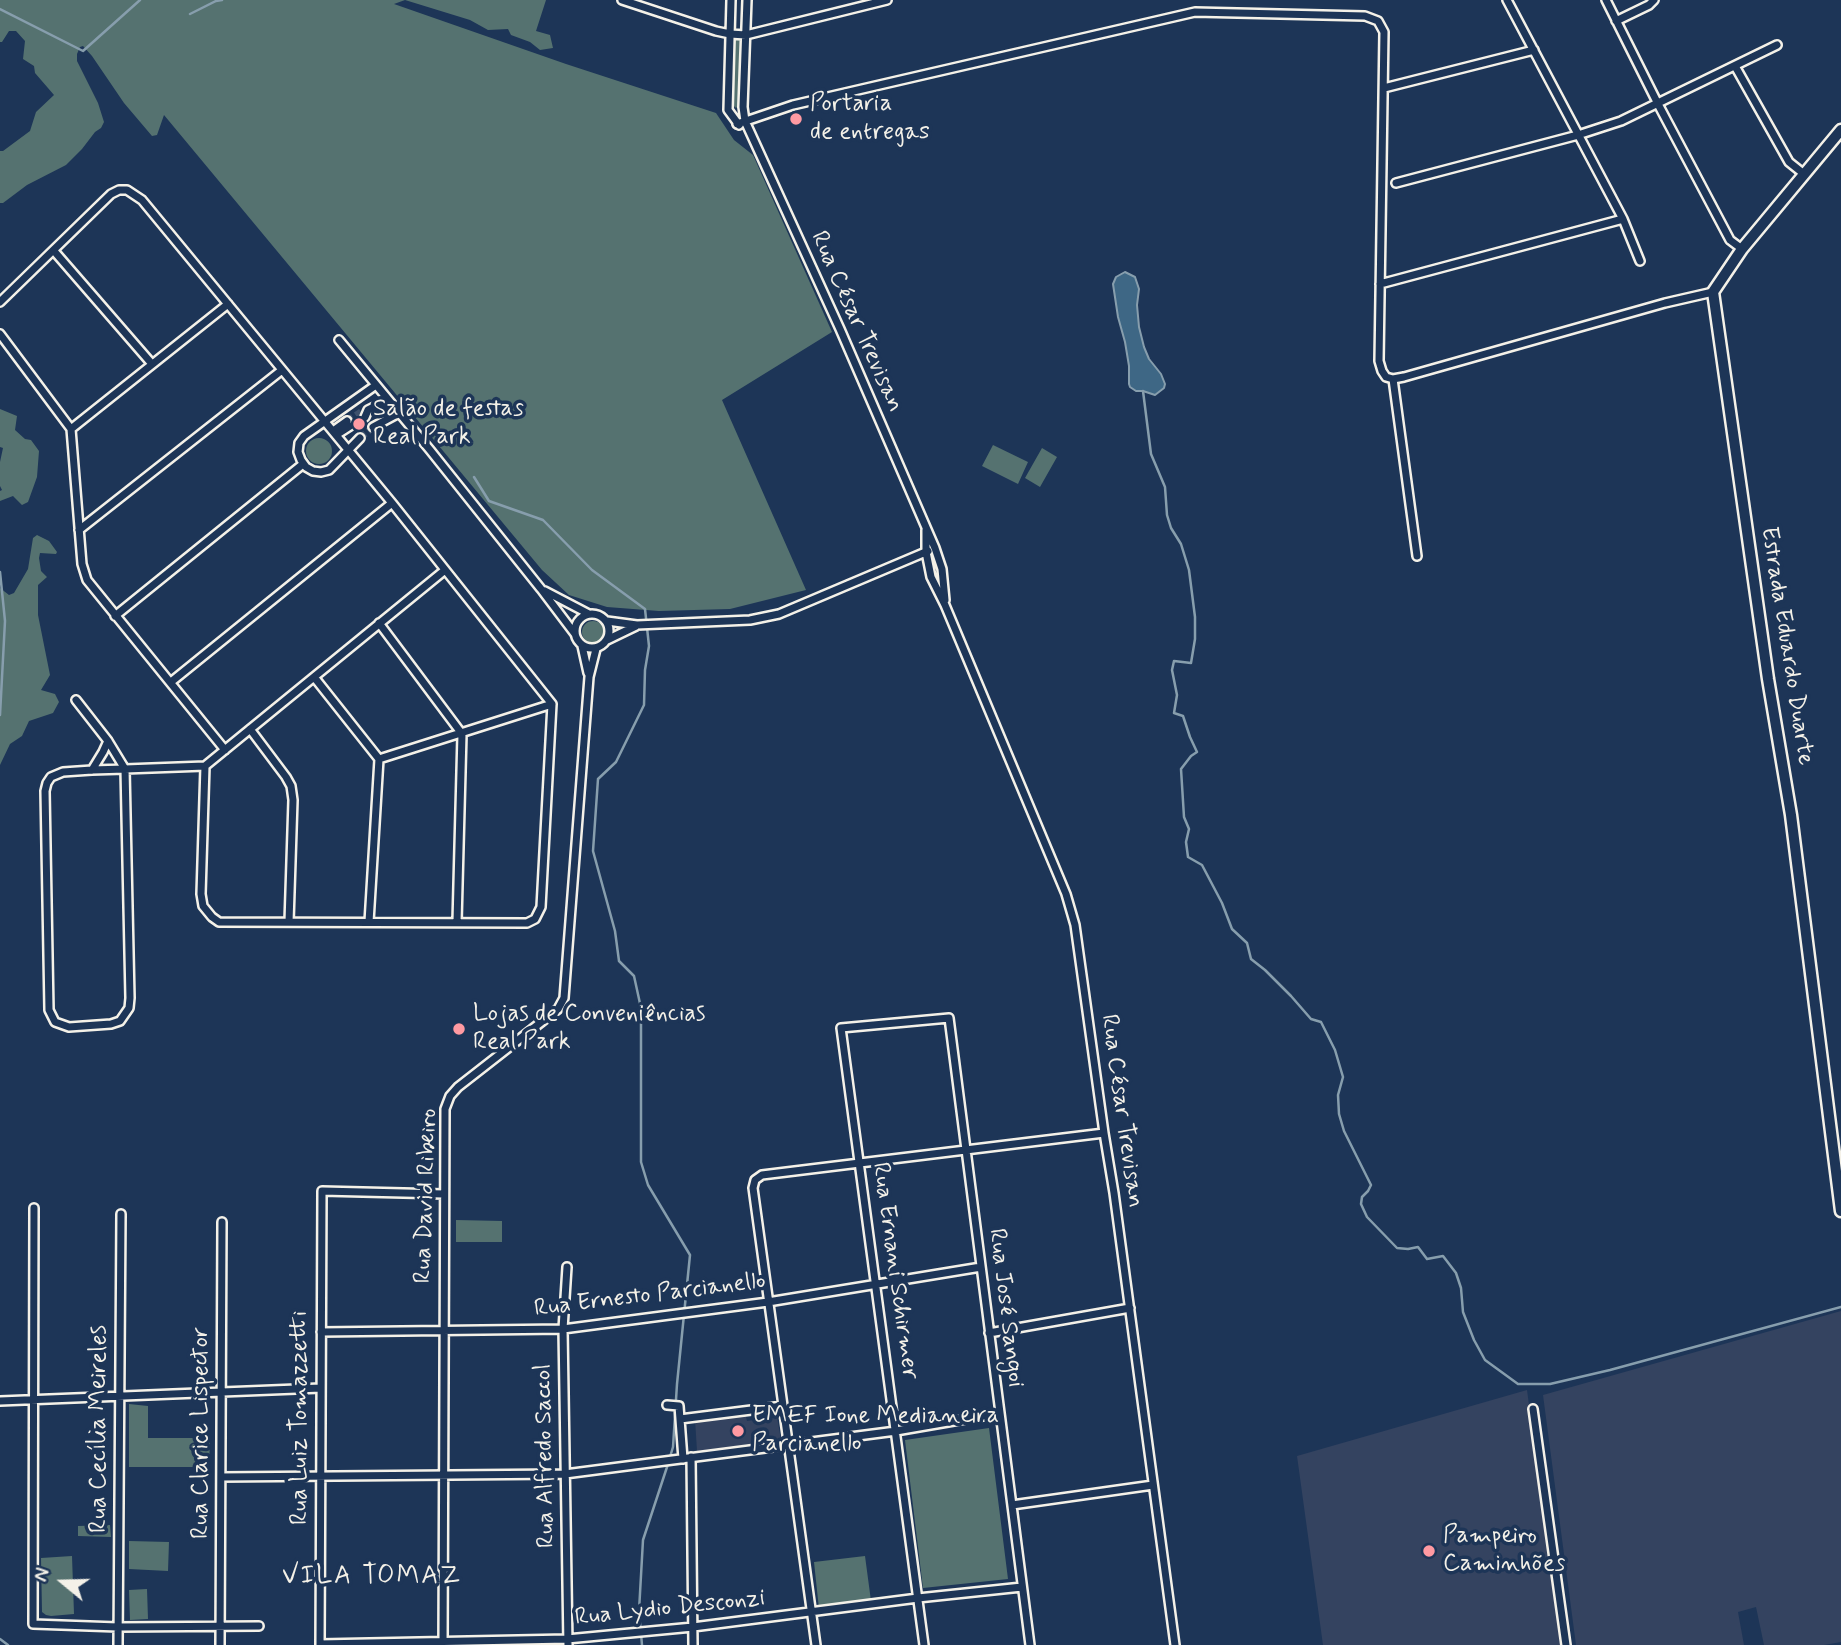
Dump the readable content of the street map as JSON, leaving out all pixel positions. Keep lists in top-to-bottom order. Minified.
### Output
{"streets":{"street":["Rua César Trevisan","Estrada Eduardo Duarte","Rua David Ribeiro","Rua Ernani Schirmer","Rua Ernesto Parcianello","Rua José Sangoi","Rua Luiz Tomazzetti","Rua Cecília Meireles","Rua Clarice Lispector","Rua Alfredo Saccol","Rua Lydio Desconzi"]},"crossings":[["Rua David Ribeiro","Rua Ernesto Parcianello"],["Rua David Ribeiro","Rua Luiz Tomazzetti"],["Rua David Ribeiro","Rua Lydio Desconzi"],["Rua Ernani Schirmer","Rua Ernesto Parcianello"],["Rua Ernani Schirmer","Rua José Sangoi"],["Rua Ernani Schirmer","Rua Lydio Desconzi"],["Rua Ernesto Parcianello","Rua José Sangoi"],["Rua Ernesto Parcianello","Rua Luiz Tomazzetti"],["Rua Ernesto Parcianello","Rua Alfredo Saccol"],["Rua José Sangoi","Rua Lydio Desconzi"],["Rua Luiz Tomazzetti","Rua Lydio Desconzi"],["Rua Alfredo Saccol","Rua Lydio Desconzi"]],"districts":["VILA TOMAZ"],"places":["Portaria de entregas","Salão de festas Real Park","Lojas de Conveniências Real Park","EMEF Ione Medianeira Parcianello","Pampeiro Caminhões"],"north":"left"}
